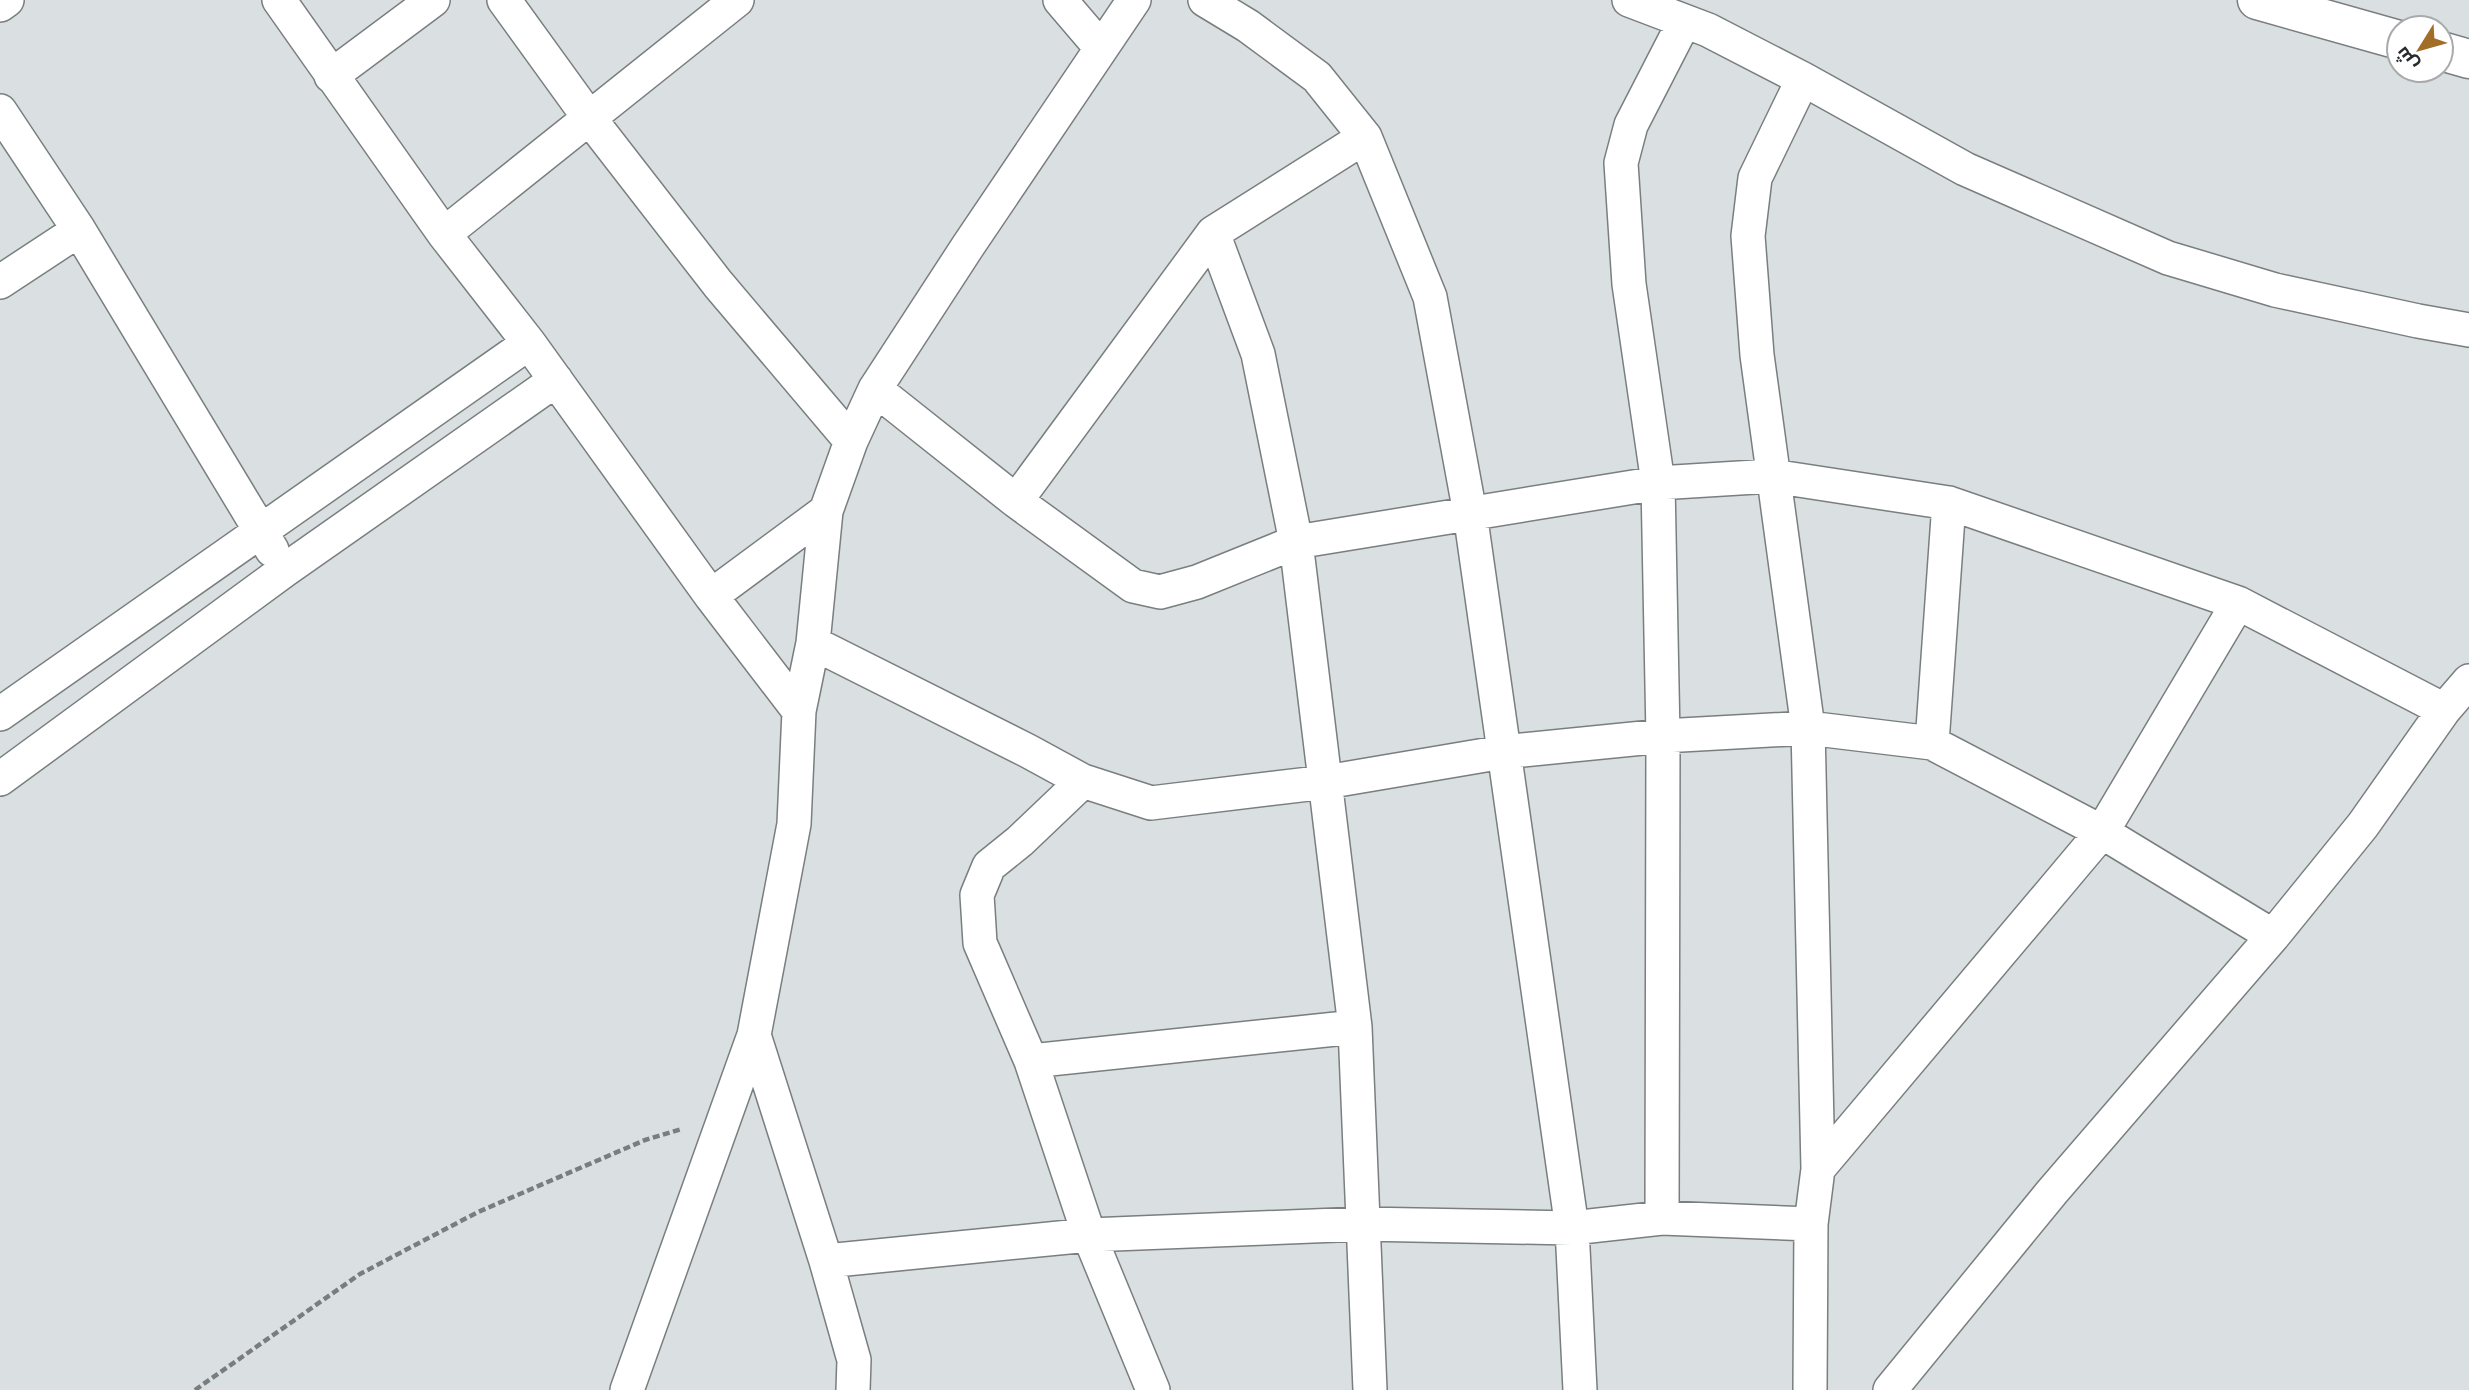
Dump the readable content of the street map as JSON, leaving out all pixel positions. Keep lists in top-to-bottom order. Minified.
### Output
{"north":"bottom left"}
